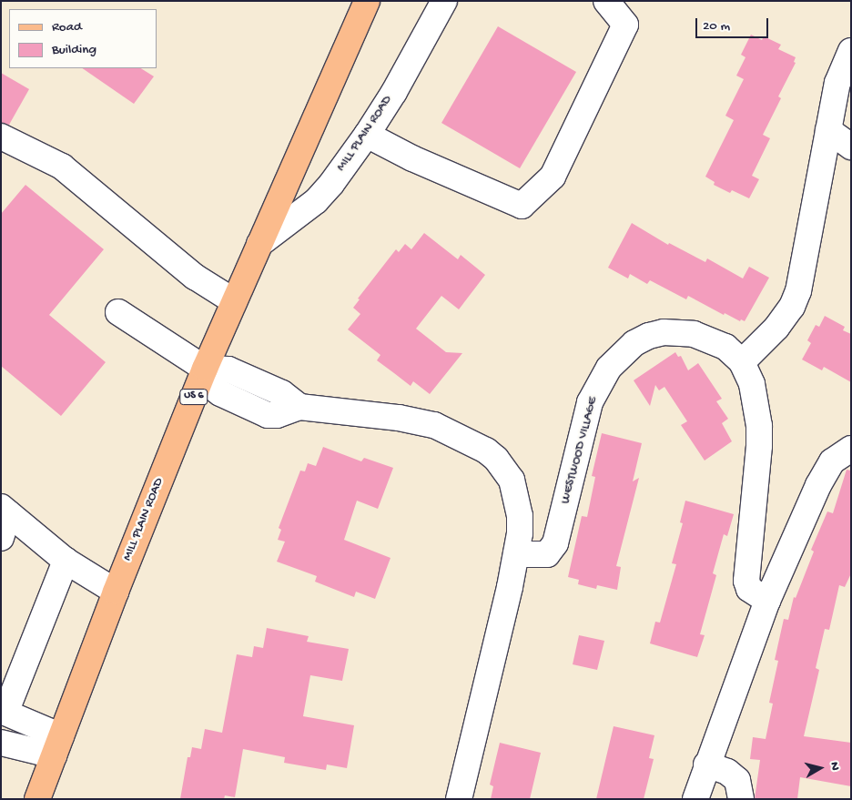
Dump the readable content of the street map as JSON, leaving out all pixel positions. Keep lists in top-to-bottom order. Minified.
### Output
{"streets":{"main road":["MILL PLAIN ROAD","US 6"],"street":["WESTWOOD VILLAGE"]},"legend":["Road","Building"],"scale_bar":"20 m","north":"right"}
